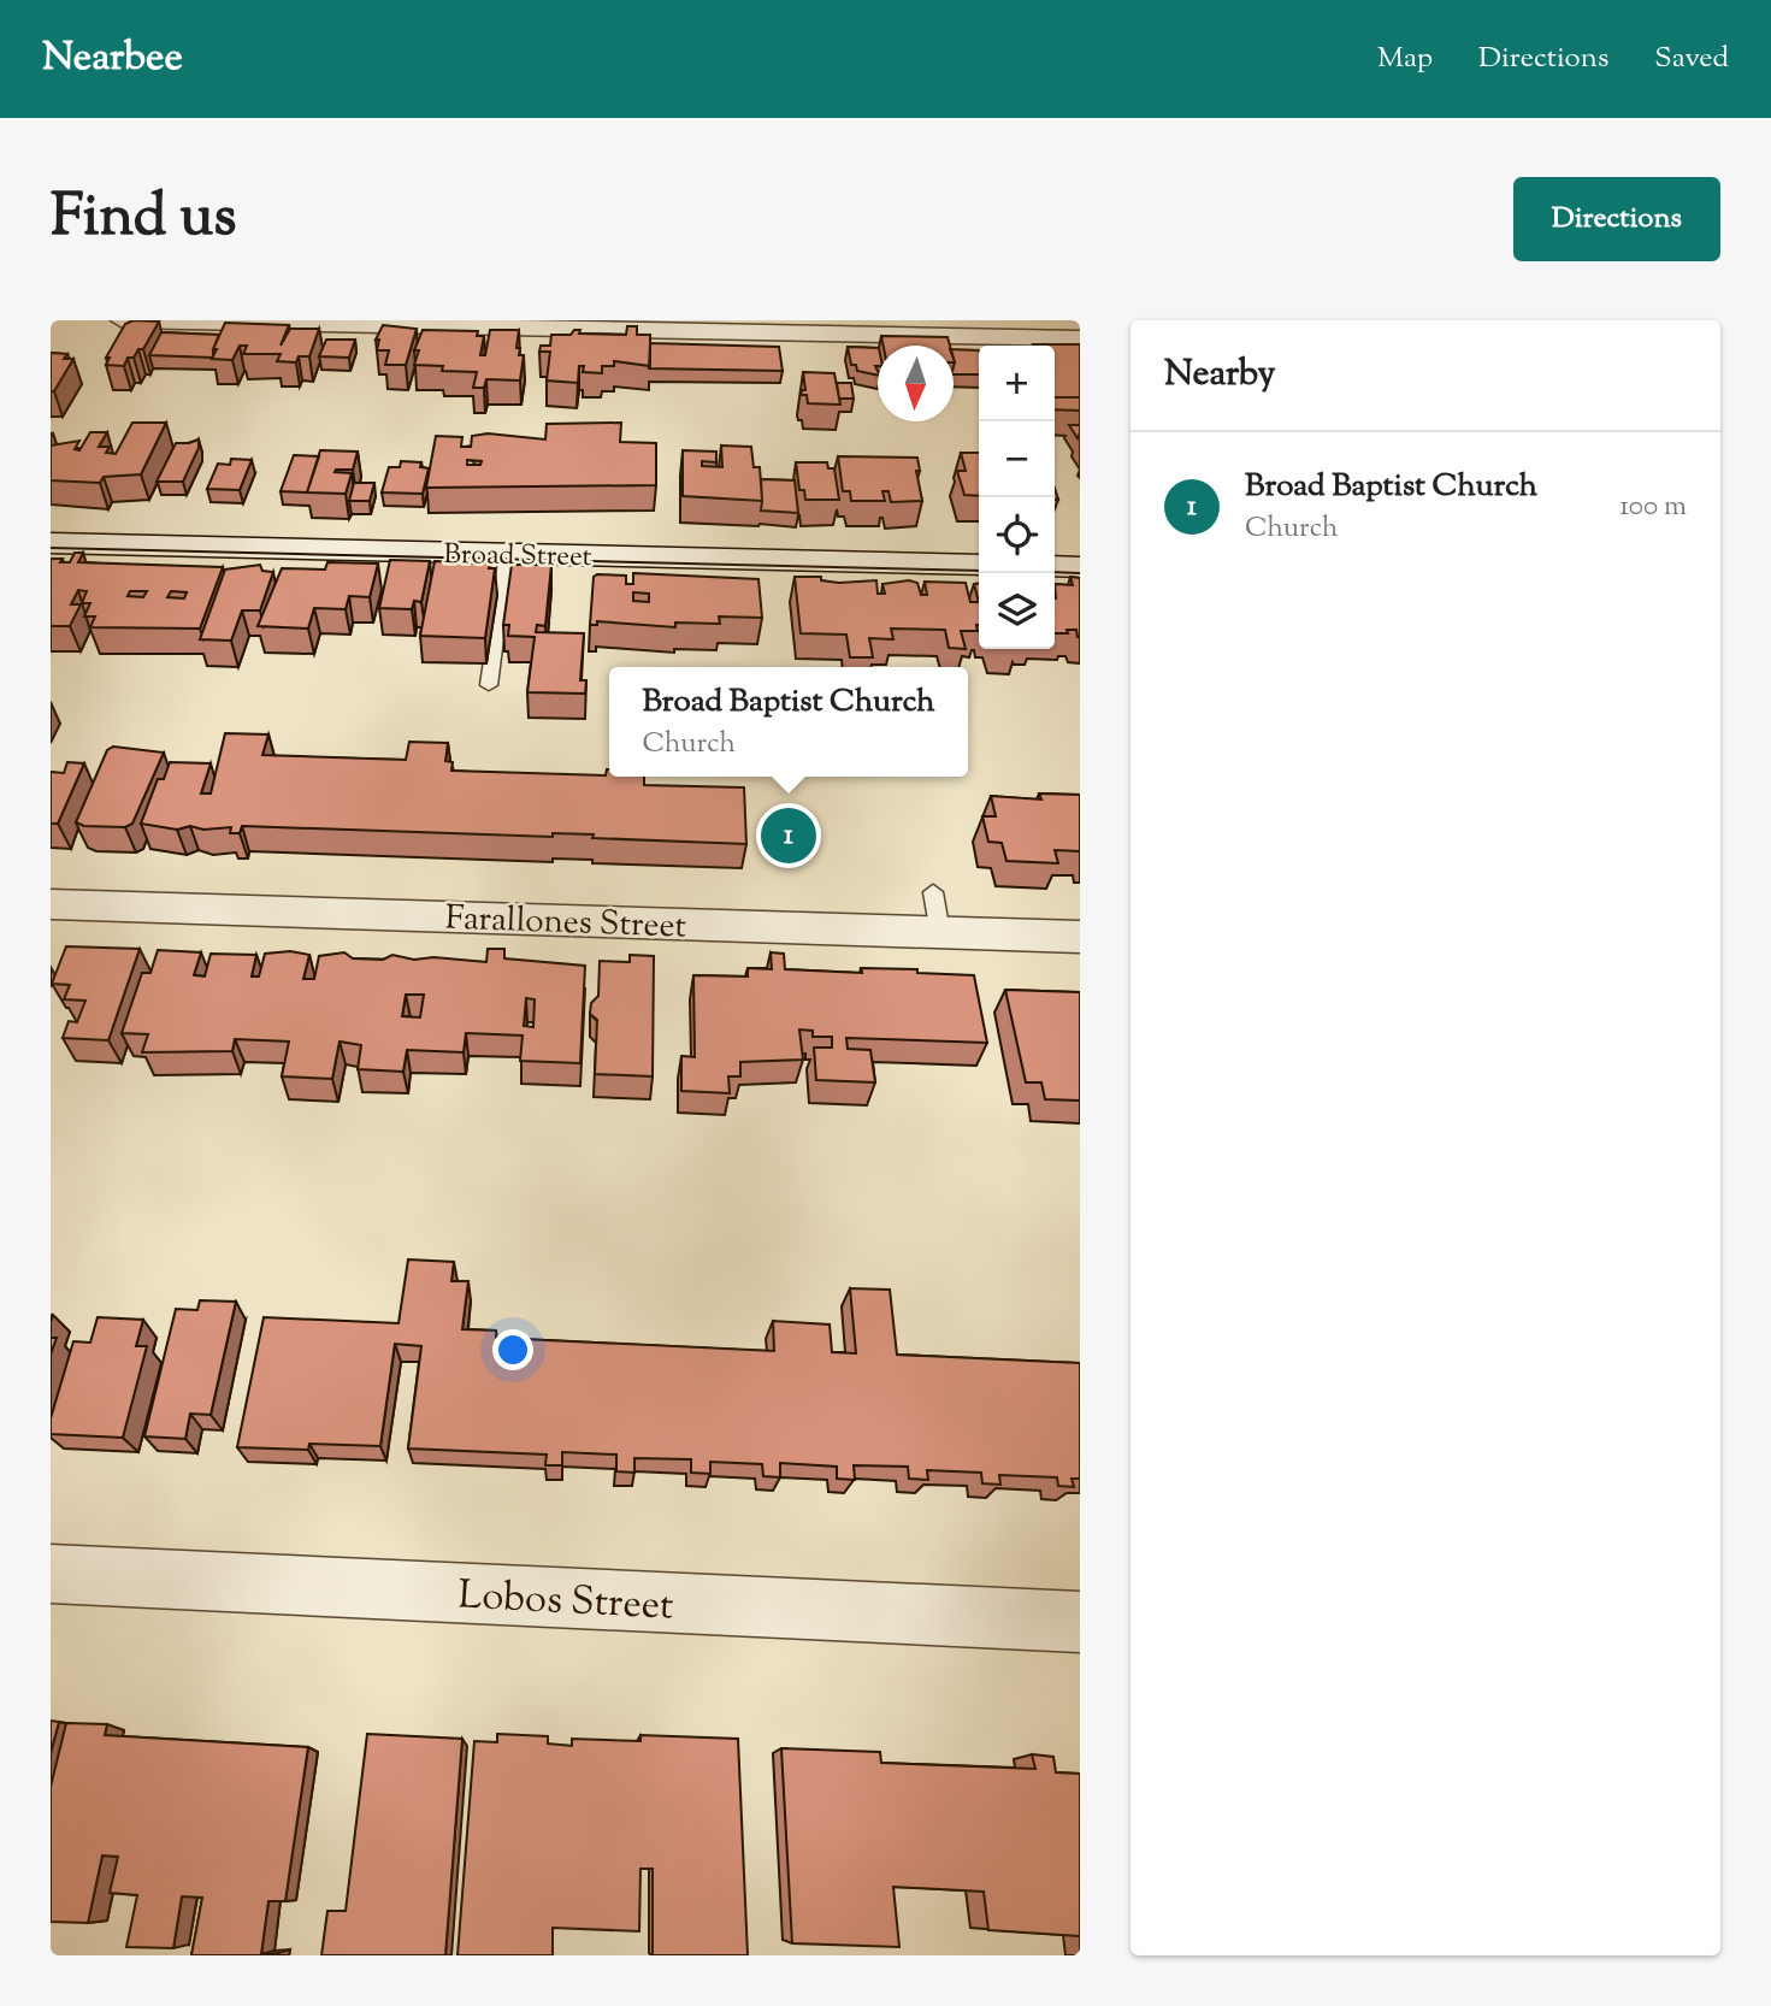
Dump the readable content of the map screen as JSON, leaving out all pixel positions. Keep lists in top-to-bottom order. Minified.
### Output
{"streets":{"street":["Broad Street","Farallones Street","Lobos Street"]},"north":"bottom","page":{"header":"Nearbee","nav":["Map","Directions","Saved"],"title":"Find us","buttons":"Directions","heading":"Nearby","map_buttons":["+","−"],"list":[{"mark":"1","name":"Broad Baptist Church","note":"Church","value":"100 m"}],"popup":["Broad Baptist Church","Church"],"pins":"1"}}
